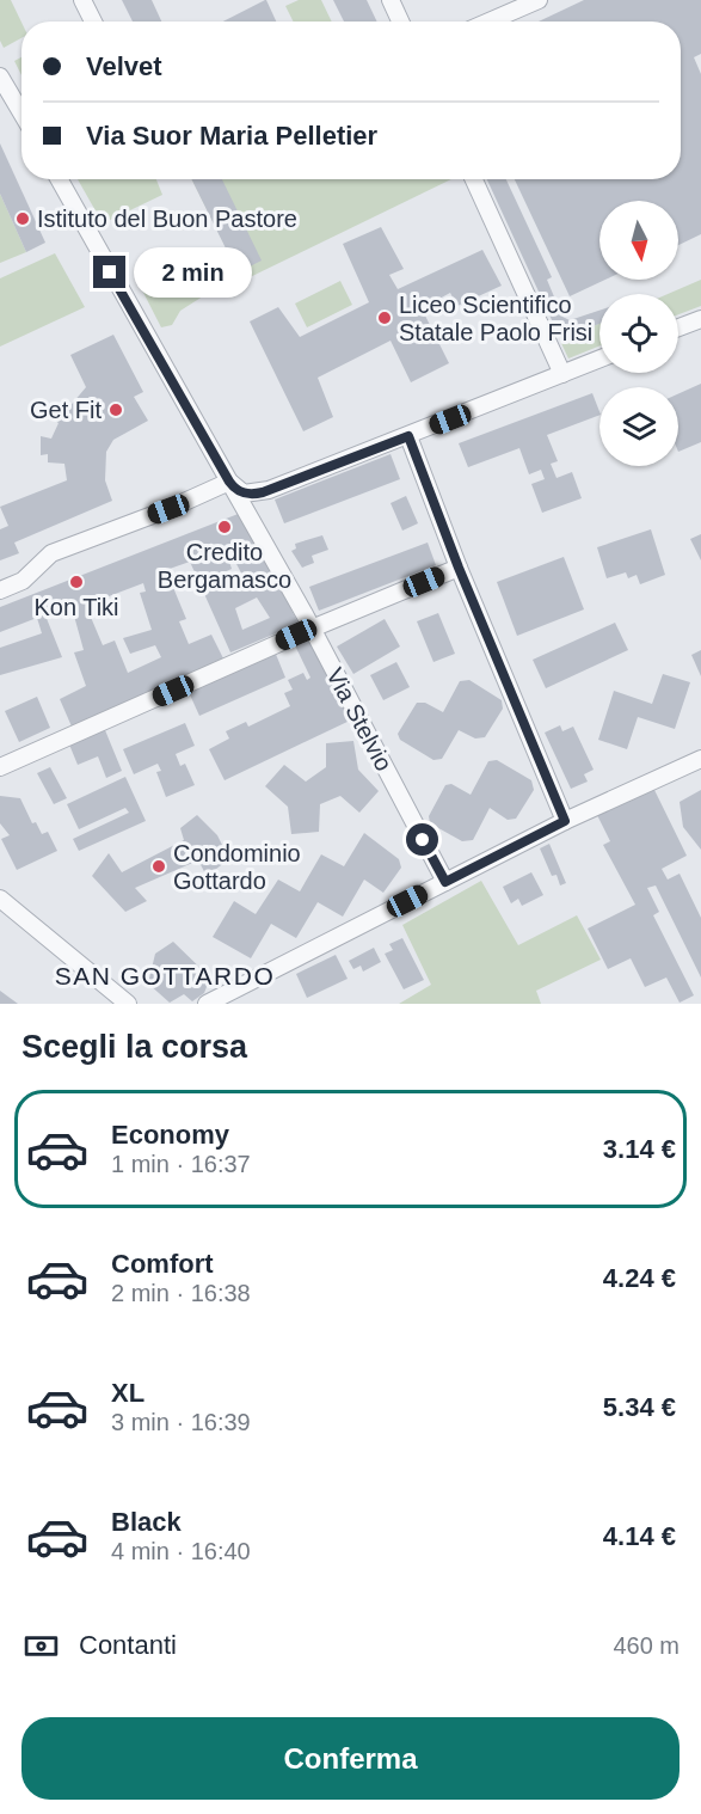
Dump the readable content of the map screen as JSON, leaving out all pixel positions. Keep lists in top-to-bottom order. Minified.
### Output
{"streets":{"street":["Via Stelvio"]},"districts":["SAN GOTTARDO"],"places":["Istituto del Buon Pastore","Liceo Scientifico Statale Paolo Frisi","Get Fit","Credito Bergamasco","Kon Tiki","Condominio Gottardo"],"north":"bottom","page":{"banner":["Velvet","Via Suor Maria Pelletier"],"bubble":"2 min","heading":"Scegli la corsa","list":[{"name":"Economy","note":"1 min · 16:37","value":"3.14 €"},{"name":"Comfort","note":"2 min · 16:38","value":"4.24 €"},{"name":"XL","note":"3 min · 16:39","value":"5.34 €"},{"name":"Black","note":"4 min · 16:40","value":"4.14 €"}],"pay":["Contanti","460 m"],"buttons":"Conferma"}}
